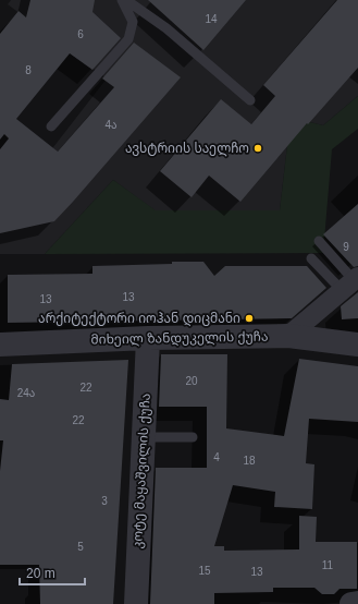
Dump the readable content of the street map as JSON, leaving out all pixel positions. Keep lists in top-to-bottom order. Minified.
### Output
{"streets":{"street":["მიხეილ ზანდუკელის ქუჩა","კოტე მაყაშვილის ქუჩა"]},"crossings":[["მიხეილ ზანდუკელის ქუჩა","კოტე მაყაშვილის ქუჩა"]],"places":["ავსტრიის საელჩო","არქიტექტორი იოჰან დიცმანი"],"house_numbers":["14","6","8","4ა","9","13","13","20","22","24ა","22","4","18","3","5","11","15","13"],"scale_bar":"20 m"}
